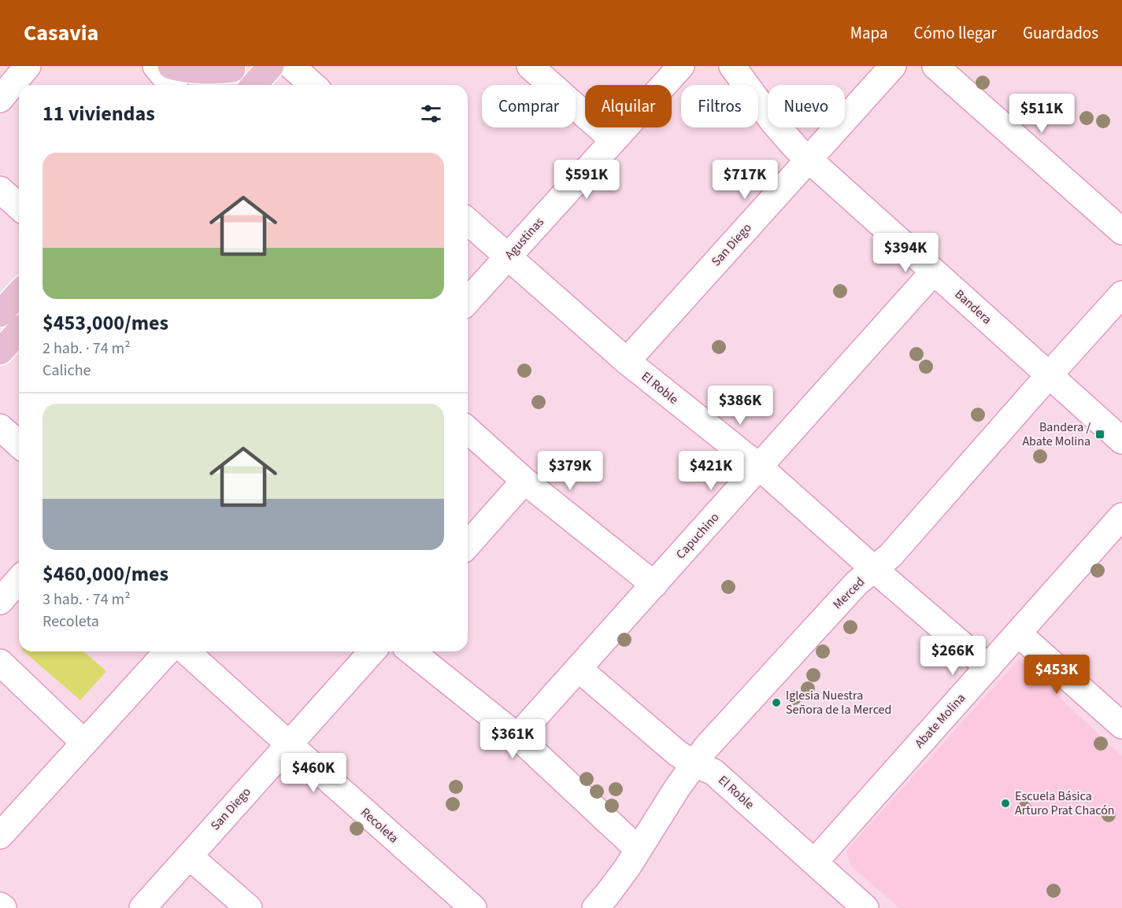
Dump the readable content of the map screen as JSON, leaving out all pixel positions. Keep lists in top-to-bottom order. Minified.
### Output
{"streets":{"street":["Agustinas","San Diego","Bandera","El Roble","Capuchino","Merced","Abate Molina","Recoleta"]},"crossings":[["Agustinas","El Roble"],["San Diego","Bandera"],["San Diego","El Roble"],["San Diego","Recoleta"],["Bandera","Capuchino"],["Bandera","Merced"],["El Roble","Capuchino"],["El Roble","Merced"],["El Roble","Abate Molina"]],"places":{"transit":["Bandera / Abate Molina"],"other":["Iglesia Nuestra Señora de la Merced","Escuela Básica Arturo Prat Chacón"]},"page":{"header":"Casavia","nav":["Mapa","Cómo llegar","Guardados"],"chip":["Comprar","Alquilar","Filtros","Nuevo"],"heading":"11 viviendas","price":["$511K","$591K","$717K","$394K","$386K","$379K","$421K","$266K","$453K","$361K","$460K"],"list":[{"name":"$453,000/mes","note":"2 hab. · 74 m² · Caliche"},{"name":"$460,000/mes","note":"3 hab. · 74 m² · Recoleta"}]}}
